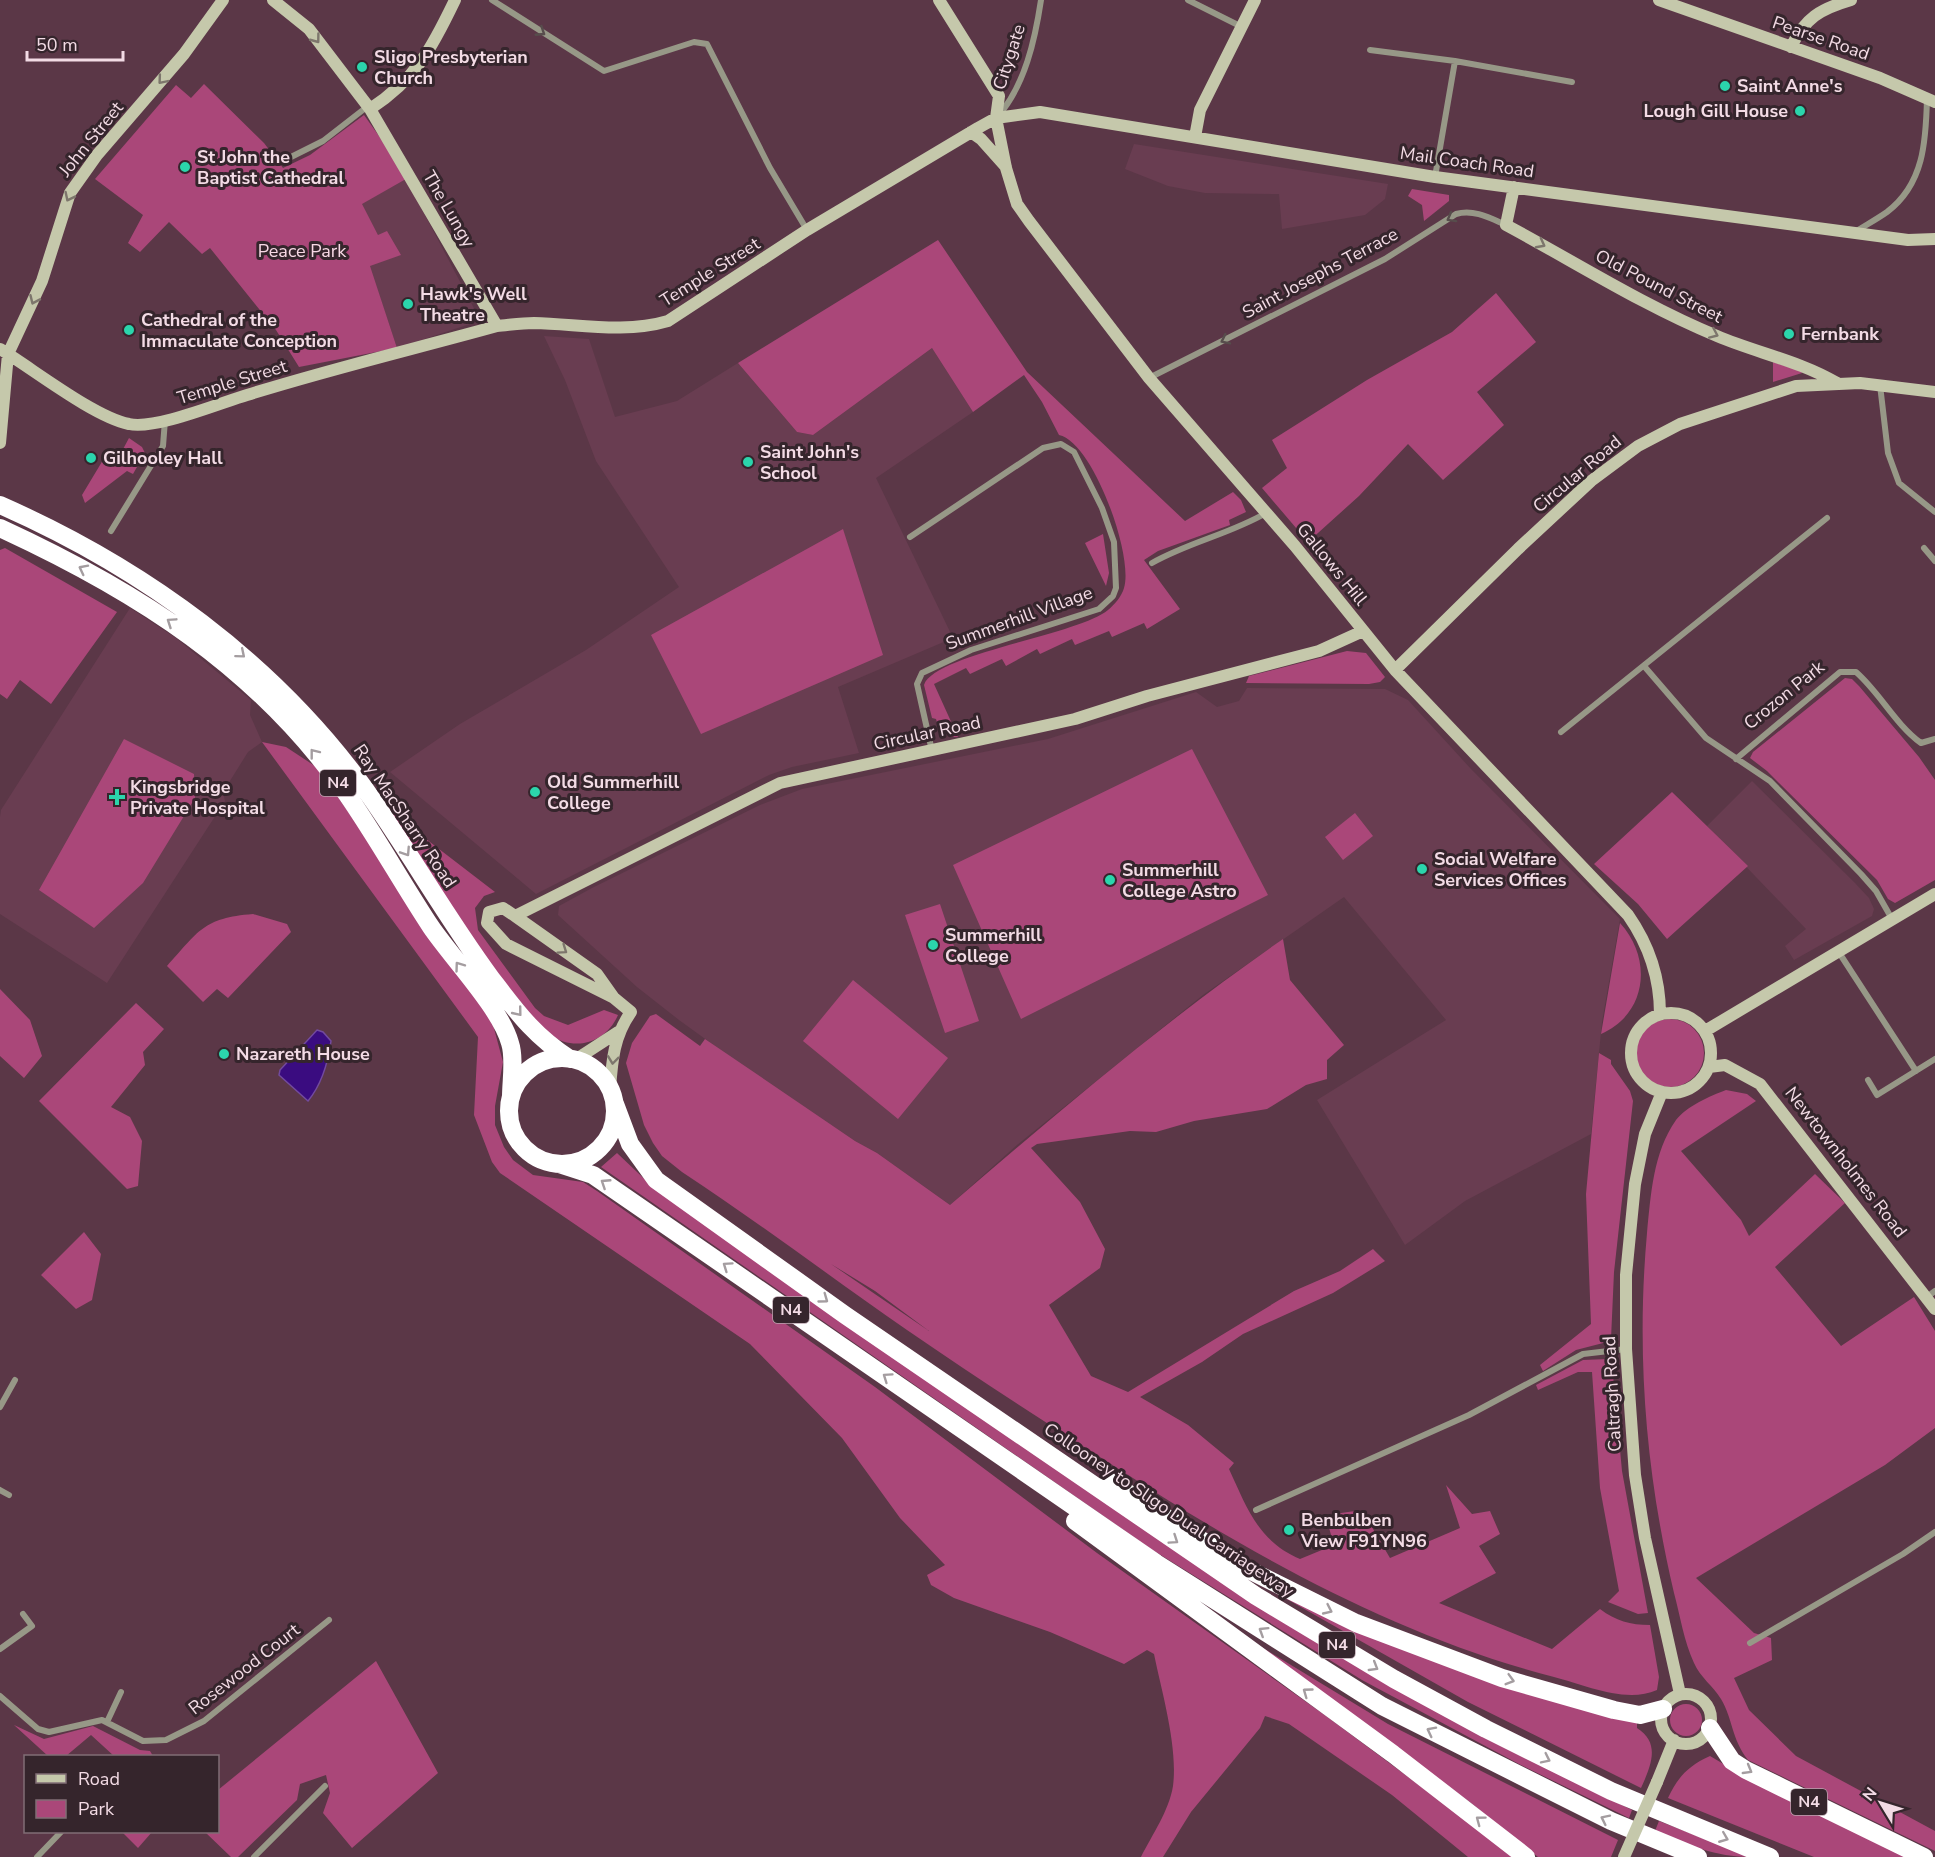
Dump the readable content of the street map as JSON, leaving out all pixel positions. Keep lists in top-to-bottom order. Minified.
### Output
{"streets":{"highway":["N4","Ray MacSharry Road","Collooney to Sligo Dual Carriageway"],"street":["Pearse Road","Citygate","John Street","Mail Coach Road","The Lungy","Temple Street","Saint Josephs Terrace","Old Pound Street","Circular Road","Gallows Hill","Summerhill Village","Crozon Park","Newtownholmes Road","Caltragh Road","Rosewood Court"]},"crossings":[["Citygate","Mail Coach Road"],["Citygate","Temple Street"],["Citygate","Gallows Hill"],["John Street","Temple Street"],["Mail Coach Road","Temple Street"],["Mail Coach Road","Gallows Hill"],["The Lungy","Temple Street"],["Temple Street","Gallows Hill"],["Saint Josephs Terrace","Old Pound Street"],["Saint Josephs Terrace","Gallows Hill"],["Old Pound Street","Circular Road"],["Circular Road","Gallows Hill"],["Circular Road","Summerhill Village"],["Gallows Hill","Newtownholmes Road"],["Gallows Hill","Caltragh Road"],["N4","Ray MacSharry Road"],["N4","Caltragh Road"],["N4","Collooney to Sligo Dual Carriageway"],["Ray MacSharry Road","Collooney to Sligo Dual Carriageway"],["Newtownholmes Road","Caltragh Road"]],"one_way":["John Street","The Lungy","Saint Josephs Terrace","Old Pound Street"],"parks":["Peace Park"],"places":{"other":["Sligo Presbyterian Church","Saint Anne's","Lough Gill House","St John the Baptist Cathedral","Hawk's Well Theatre","Cathedral of the Immaculate Conception","Fernbank","Gilhooley Hall","Saint John's School","Old Summerhill College","Social Welfare Services Offices","Summerhill College Astro","Summerhill College","Nazareth House","Benbulben View F91YN96"],"health":["Kingsbridge Private Hospital"]},"legend":["Road","Park"],"scale_bar":"50 m","north":"top left"}
